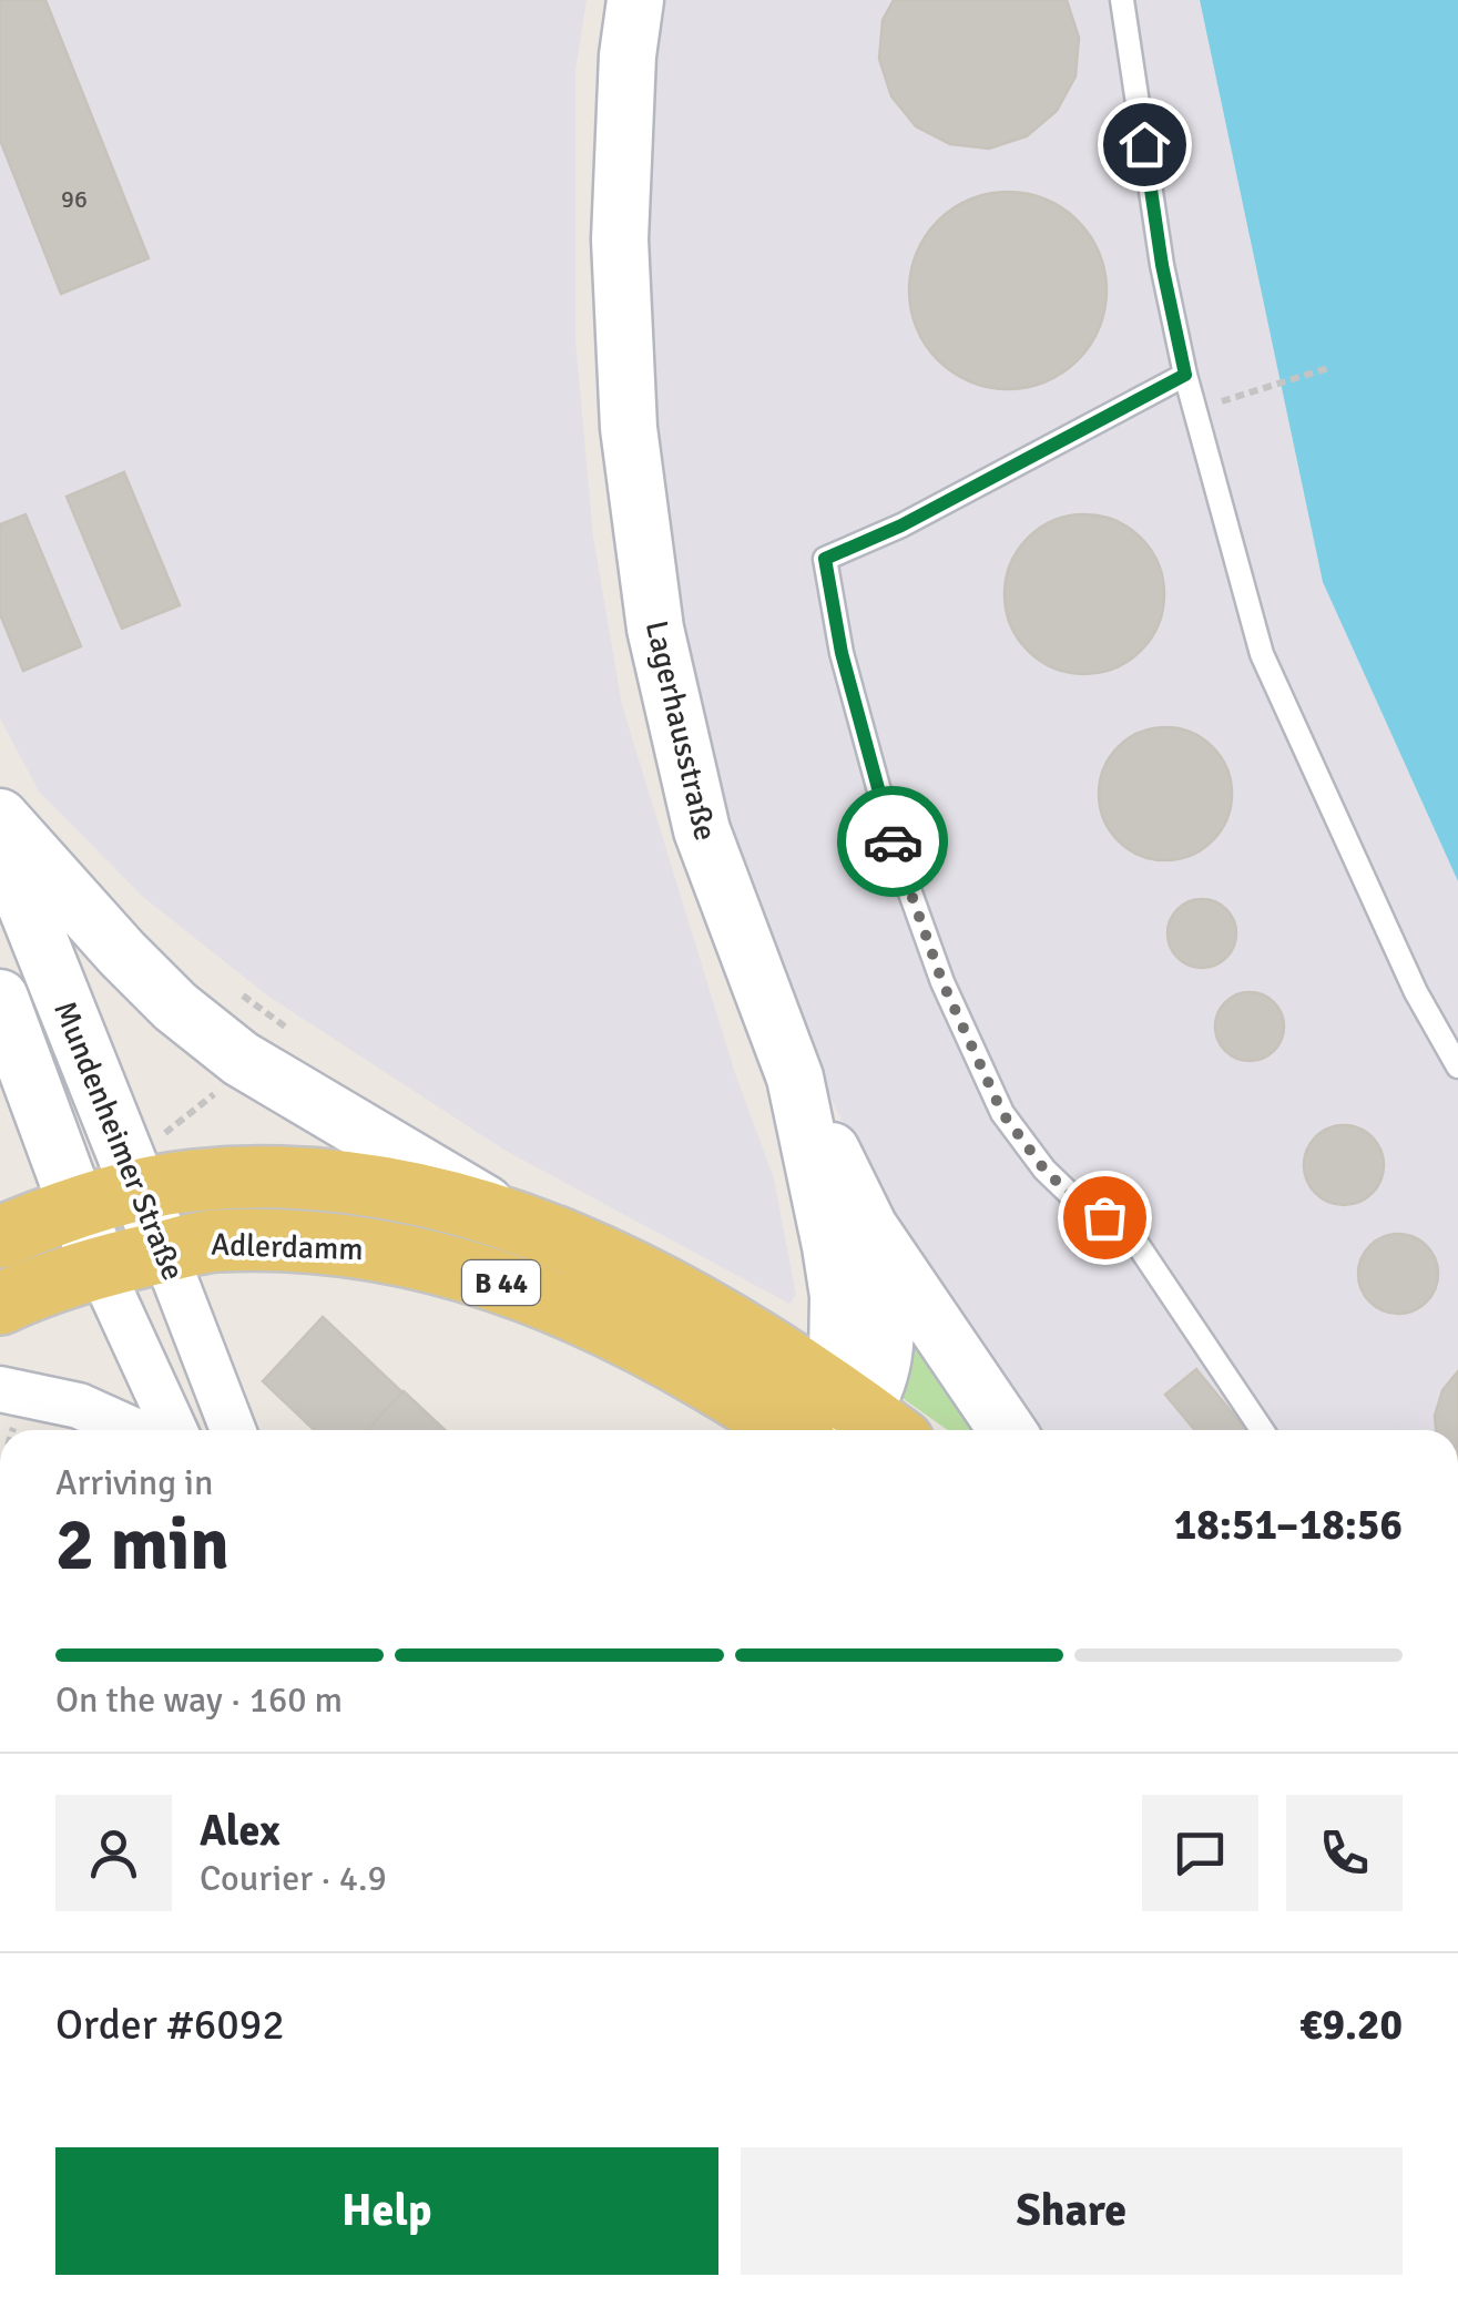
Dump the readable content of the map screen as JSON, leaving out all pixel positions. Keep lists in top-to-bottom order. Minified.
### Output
{"streets":{"main road":["Adlerdamm","B 44"],"street":["Lagerhausstraße","Mundenheimer Straße"]},"crossings":[["Lagerhausstraße","B 44"],["Mundenheimer Straße","Adlerdamm"],["Mundenheimer Straße","B 44"]],"house_numbers":["96"],"page":{"heading":["2 min","Arriving in","18:51–18:56"],"panel":["Alex","Courier · 4.9","Order #6092","€9.20"],"bar":"On the way · 160 m","buttons":["Help","Share"]}}
